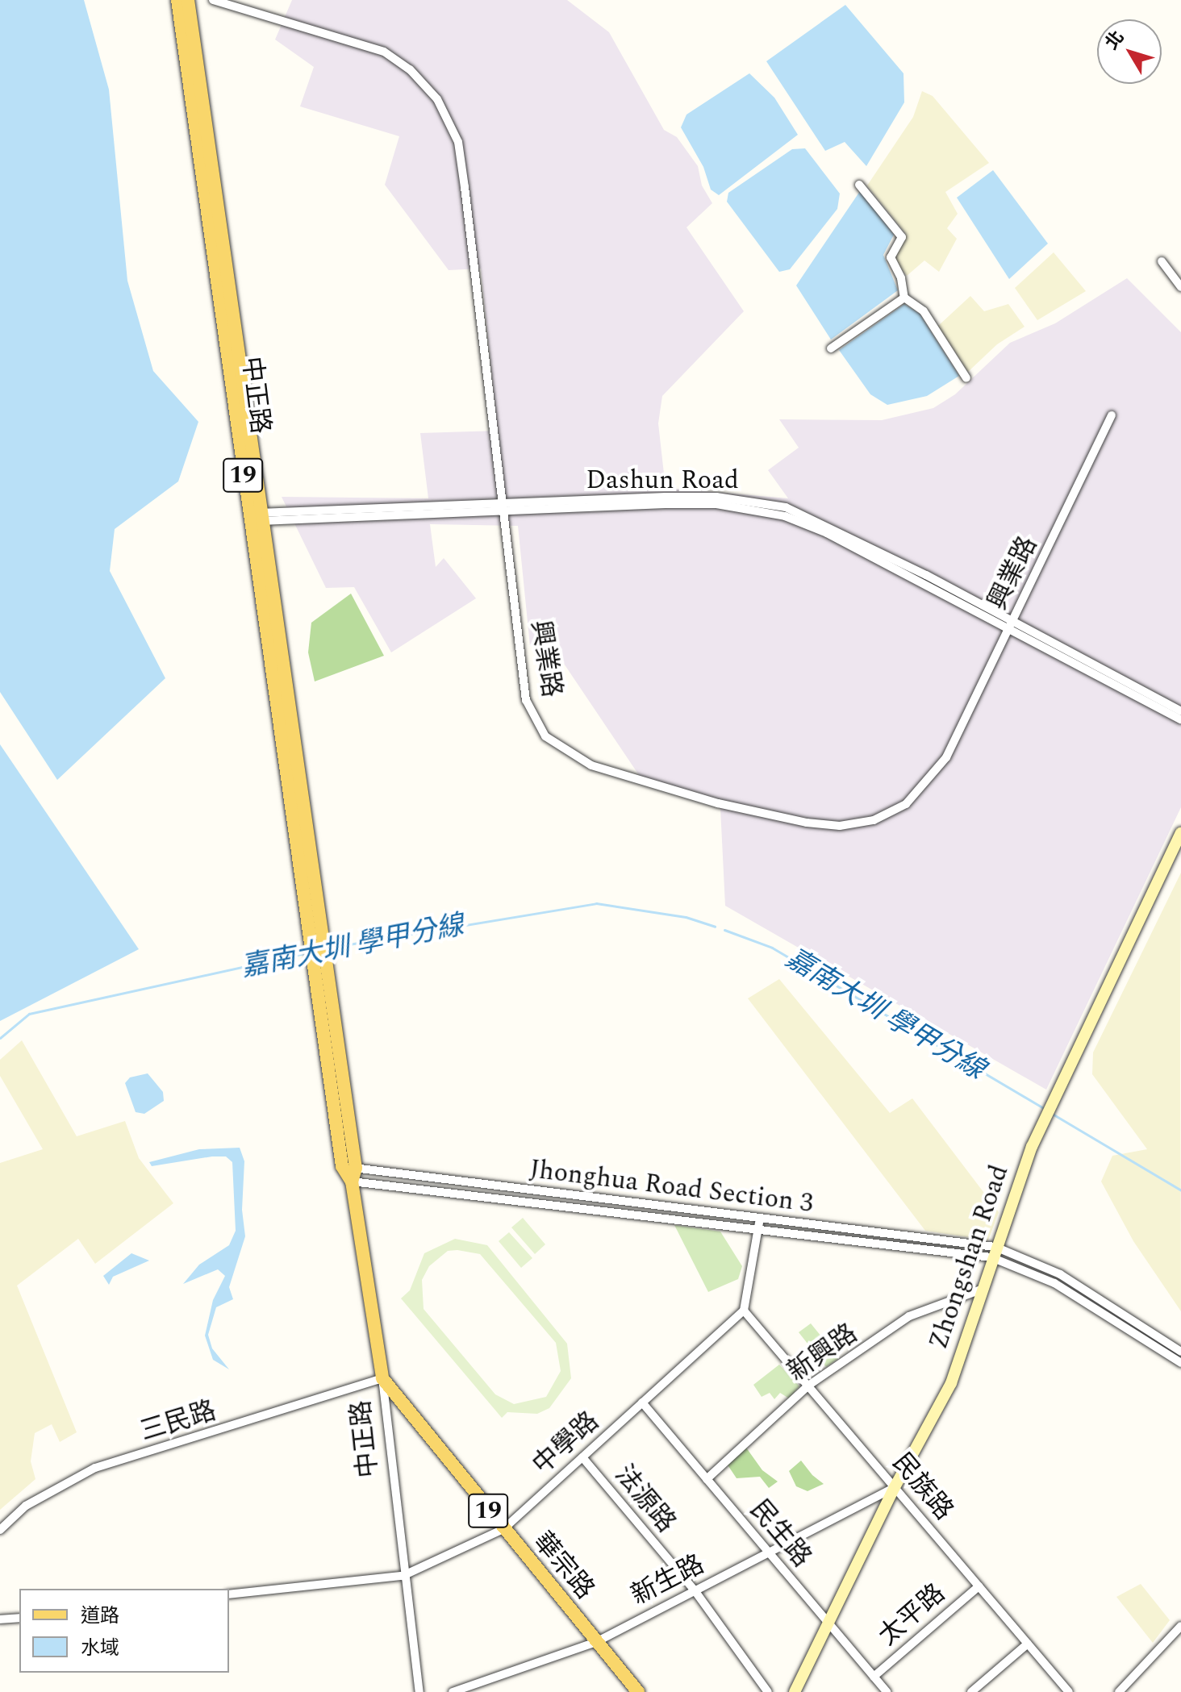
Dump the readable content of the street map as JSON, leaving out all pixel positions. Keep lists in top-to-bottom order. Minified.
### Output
{"streets":{"main road":["中正路","19","Zhongshan Road","華宗路"],"street":["Dashun Road","興業路","Jhonghua Road Section 3","新興路","三民路","中學路","民族路","法源路","民生路","新生路","太平路"]},"crossings":[["中正路","Dashun Road"],["中正路","Jhonghua Road Section 3"],["中正路","三民路"],["中正路","中學路"],["中正路","華宗路"],["Dashun Road","興業路"],["Jhonghua Road Section 3","Zhongshan Road"],["Zhongshan Road","新興路"],["Zhongshan Road","民族路"],["Zhongshan Road","民生路"],["Zhongshan Road","新生路"],["新興路","民族路"],["新興路","民生路"],["三民路","華宗路"],["中學路","民族路"],["中學路","法源路"],["中學路","民生路"],["中學路","華宗路"],["民族路","新生路"],["民族路","太平路"],["法源路","新生路"],["民生路","新生路"],["民生路","太平路"],["華宗路","新生路"]],"water":["嘉南大圳 學甲分線"],"legend":["道路","水域"],"north":"top left"}
